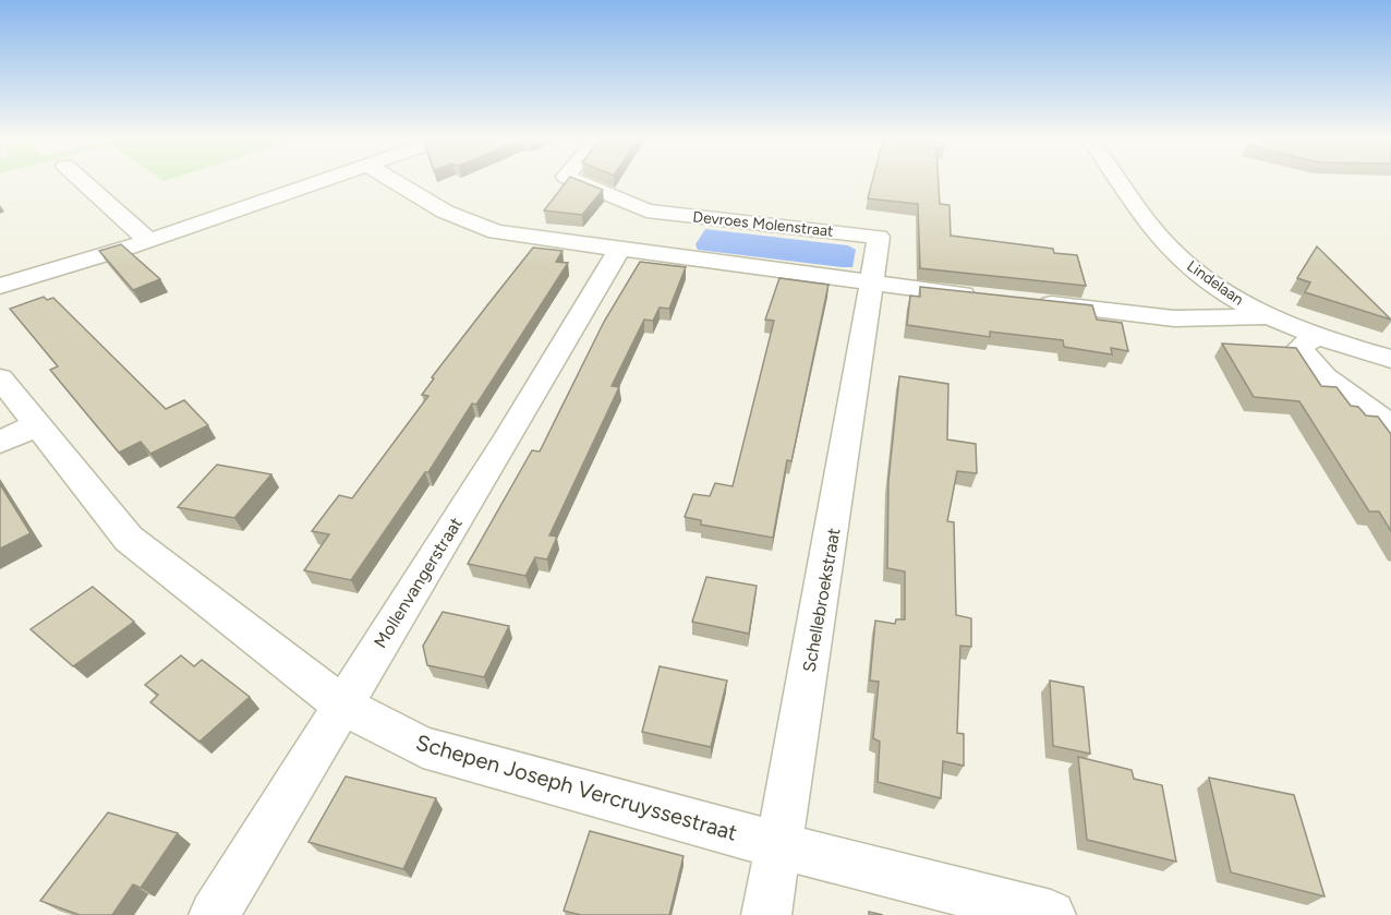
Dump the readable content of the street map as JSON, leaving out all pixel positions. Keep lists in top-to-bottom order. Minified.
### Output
{"streets":{"street":["Devroes Molenstraat","Lindelaan","Mollenvangerstraat","Schellebroekstraat","Schepen Joseph Vercruyssestraat"]},"crossings":[["Devroes Molenstraat","Schellebroekstraat"],["Mollenvangerstraat","Schepen Joseph Vercruyssestraat"],["Schellebroekstraat","Schepen Joseph Vercruyssestraat"]]}
